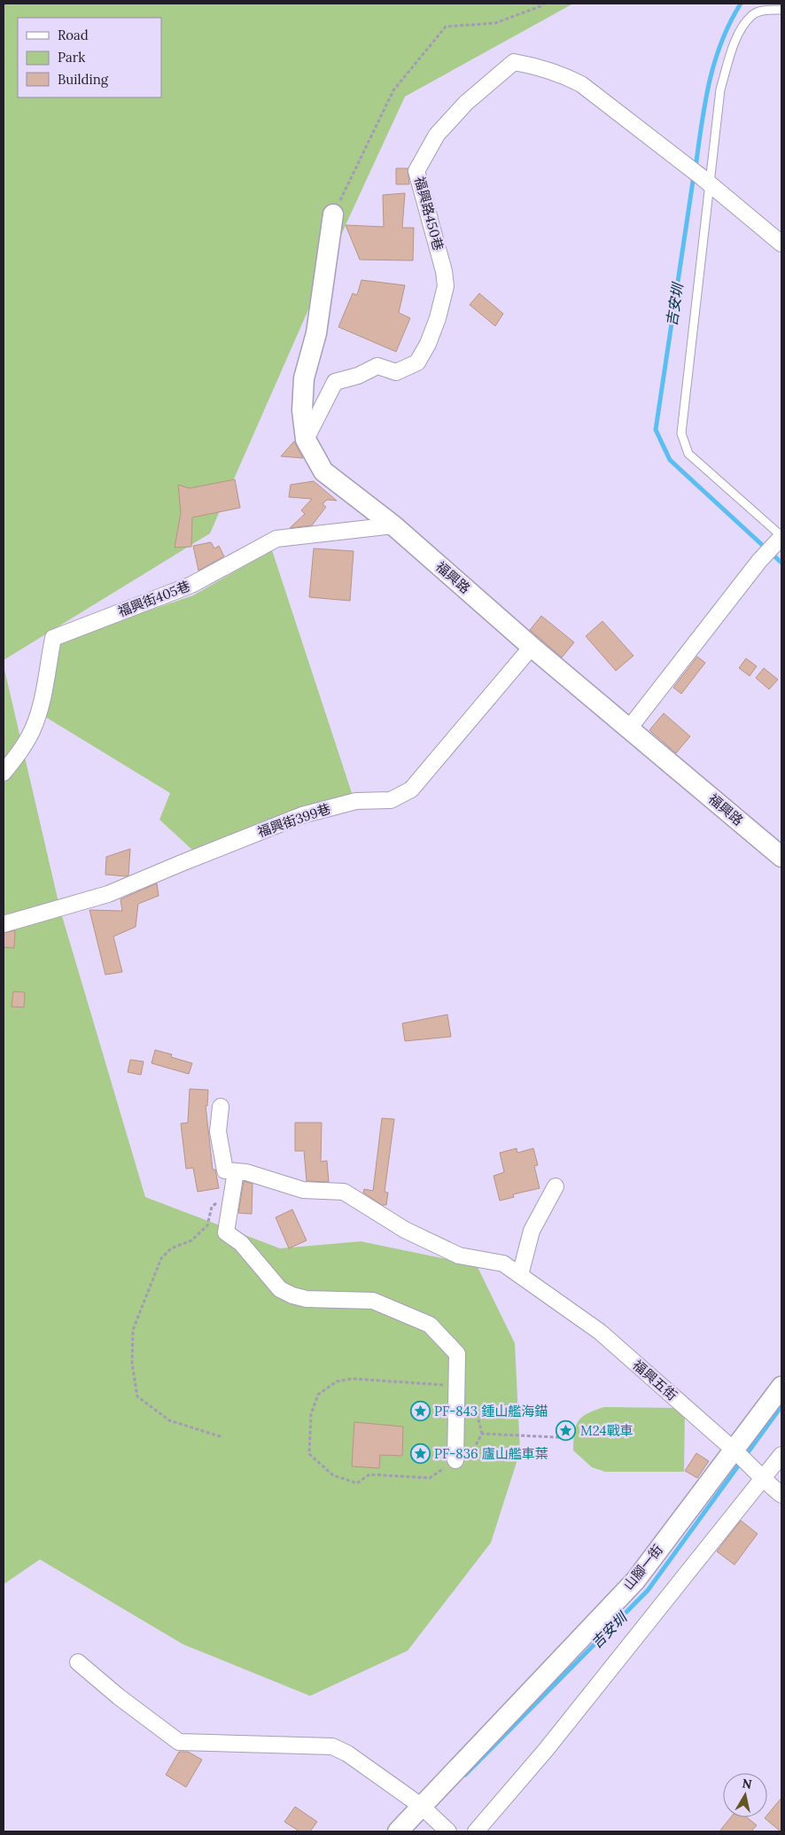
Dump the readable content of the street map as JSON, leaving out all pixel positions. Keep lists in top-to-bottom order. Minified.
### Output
{"streets":{"street":["福興路450巷","福興路","福興街405巷","福興街399巷","福興五街","山腳一街"]},"crossings":[["福興路450巷","福興路"],["福興路","福興街405巷"],["福興路","福興街399巷"],["福興五街","山腳一街"]],"water":["吉安圳"],"places":{"place":["PF-843 鍾山艦海錨","M24戰車","PF-836 廬山艦車葉"]},"legend":["Road","Park","Building"],"north":"top"}
